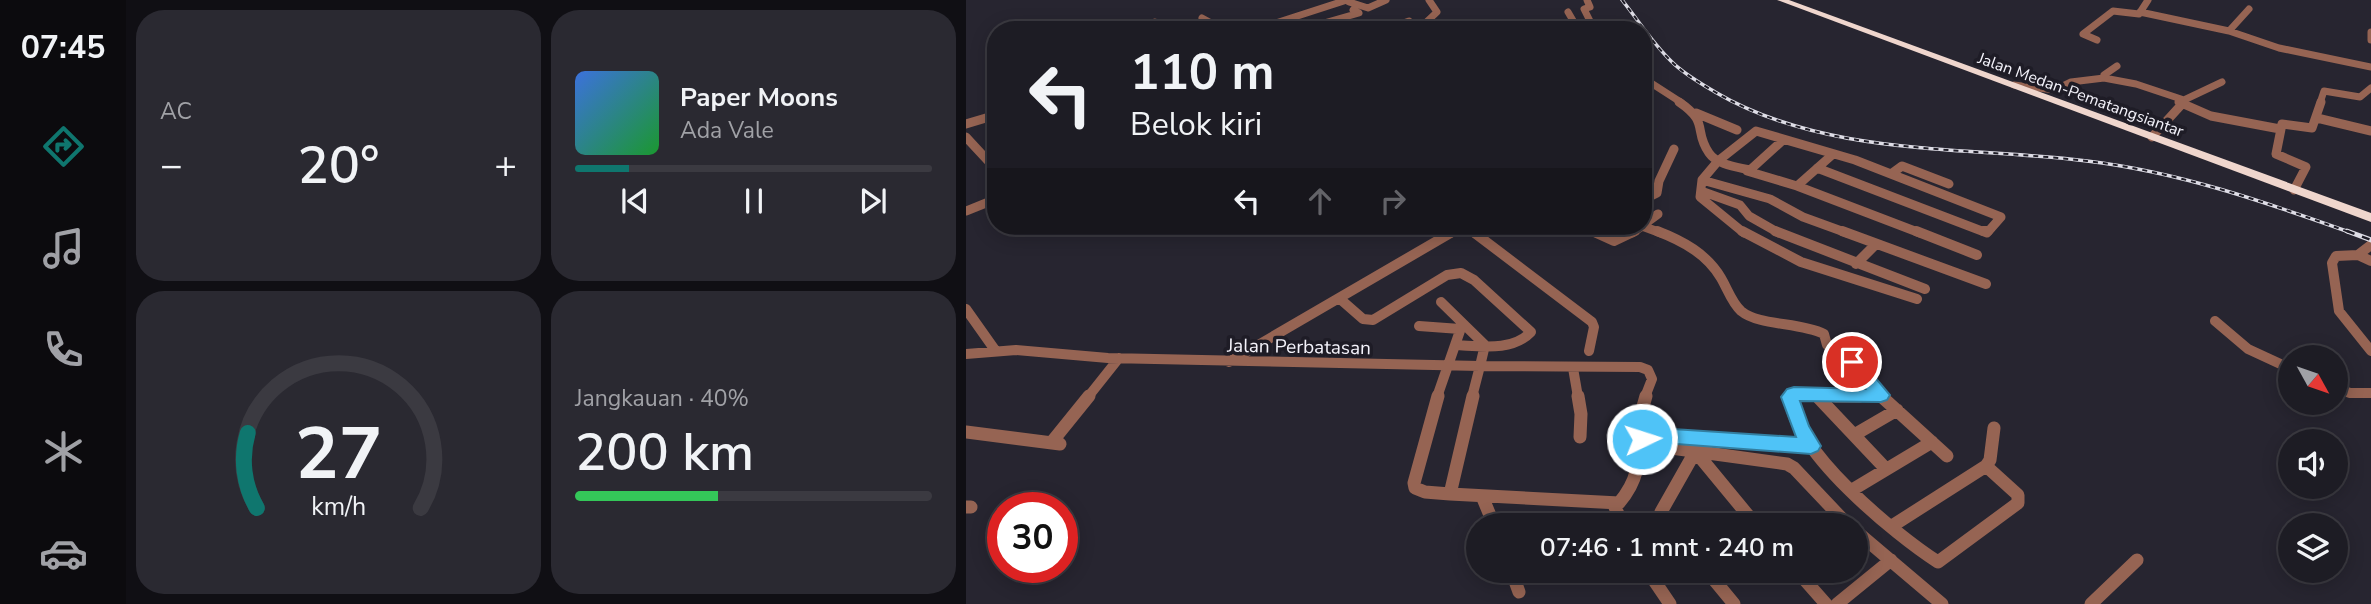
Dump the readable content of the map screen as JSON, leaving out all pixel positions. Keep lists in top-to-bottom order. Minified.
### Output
{"streets":{"highway":["Jalan Medan-Pematangsiantar"],"street":["Jalan Perbatasan"]},"north":"bottom right","page":{"tabs":"07:45","tile":["AC",["Jangkauan · 40%","200 km"]],"turn":["110 m","Belok kiri"],"song":["Paper Moons","Ada Vale"],"heat":["−","20°","+"],"limit":"30","trip":"07:46 · 1 mnt · 240 m","gauge":["27","km/h"]}}
